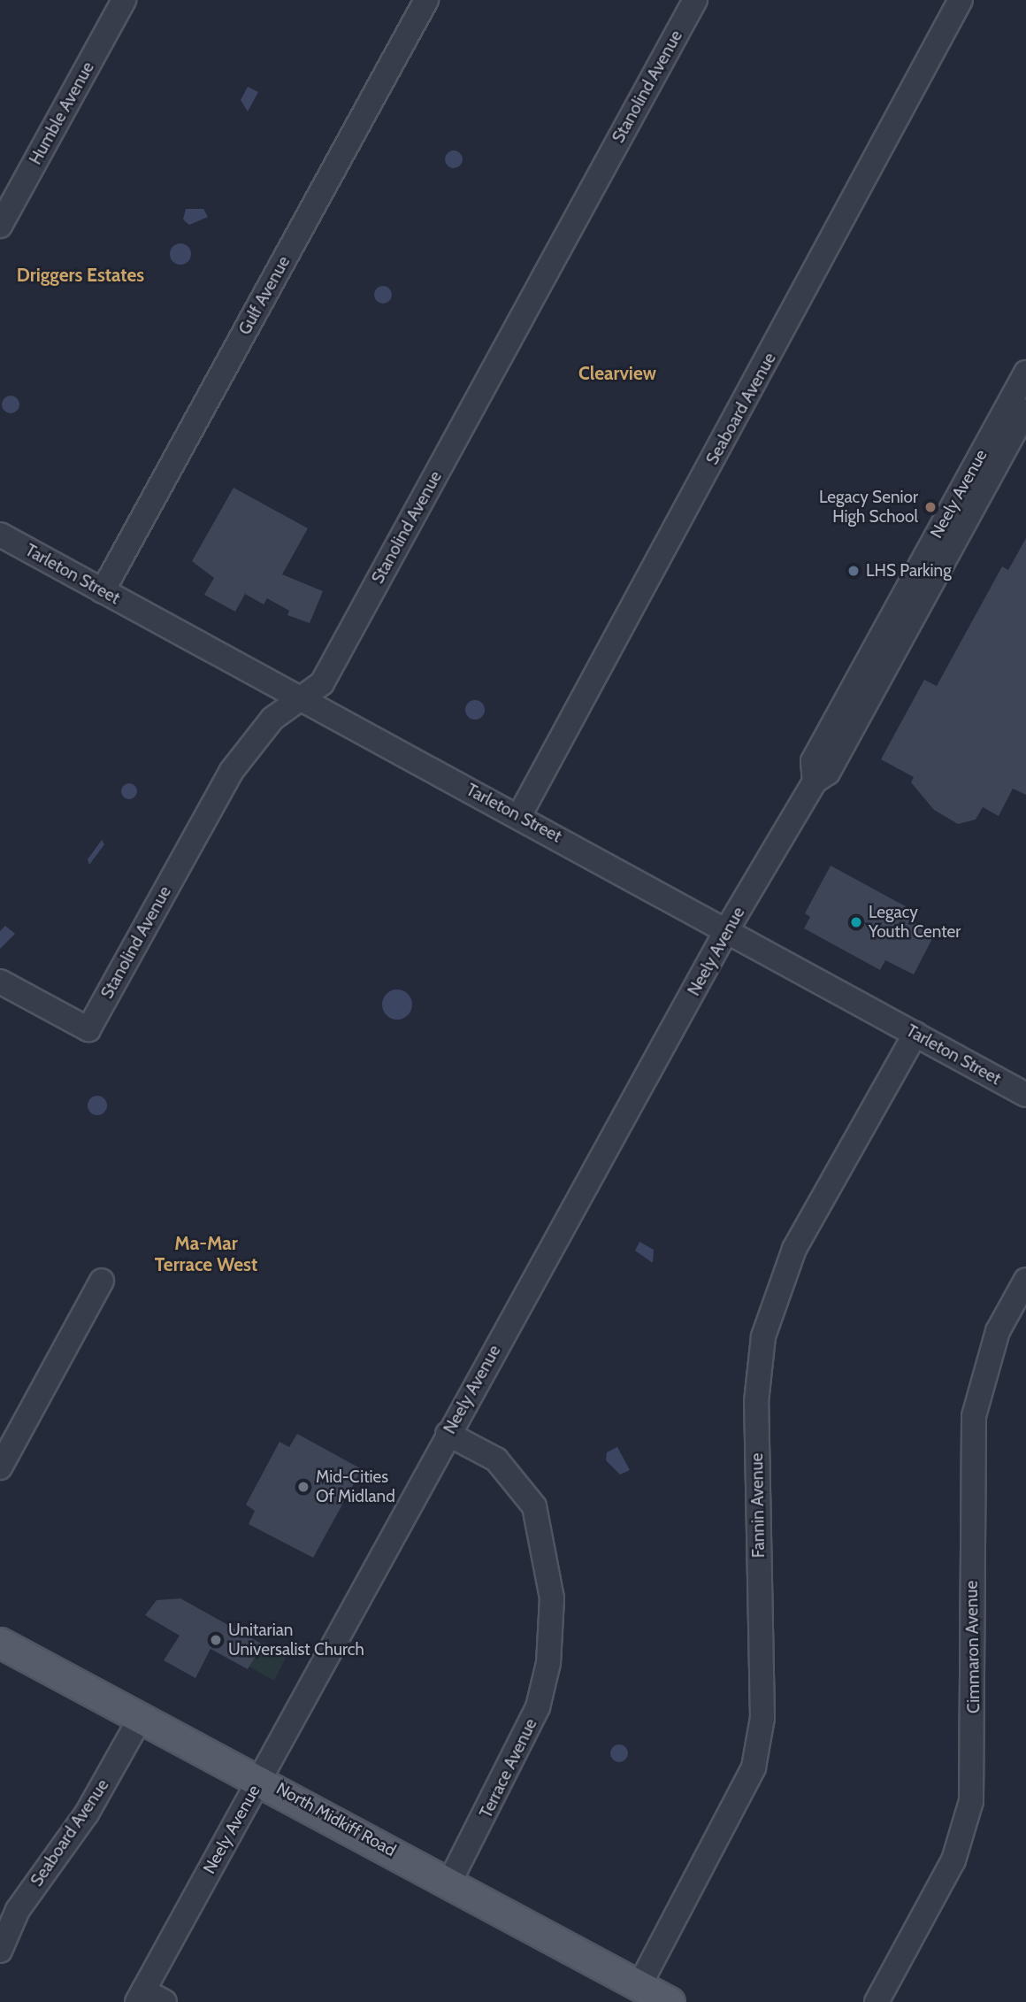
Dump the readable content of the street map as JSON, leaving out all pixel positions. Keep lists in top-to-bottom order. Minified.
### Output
{"streets":{"main road":["North Midkiff Road"],"street":["Stanolind Avenue","Humble Avenue","Gulf Avenue","Seaboard Avenue","Neely Avenue","Tarleton Street","Fannin Avenue","Cimmaron Avenue","Terrace Avenue"]},"crossings":[["Stanolind Avenue","Tarleton Street"],["Gulf Avenue","Tarleton Street"],["Seaboard Avenue","Tarleton Street"],["Seaboard Avenue","North Midkiff Road"],["Neely Avenue","Tarleton Street"],["Neely Avenue","Terrace Avenue"],["Neely Avenue","North Midkiff Road"],["Tarleton Street","Fannin Avenue"],["Fannin Avenue","North Midkiff Road"],["Terrace Avenue","North Midkiff Road"]],"districts":["Driggers Estates","Clearview","Ma-Mar Terrace West"],"places":["Legacy Senior High School","LHS Parking","Legacy Youth Center","Mid-Cities Of Midland","Unitarian Universalist Church"]}
